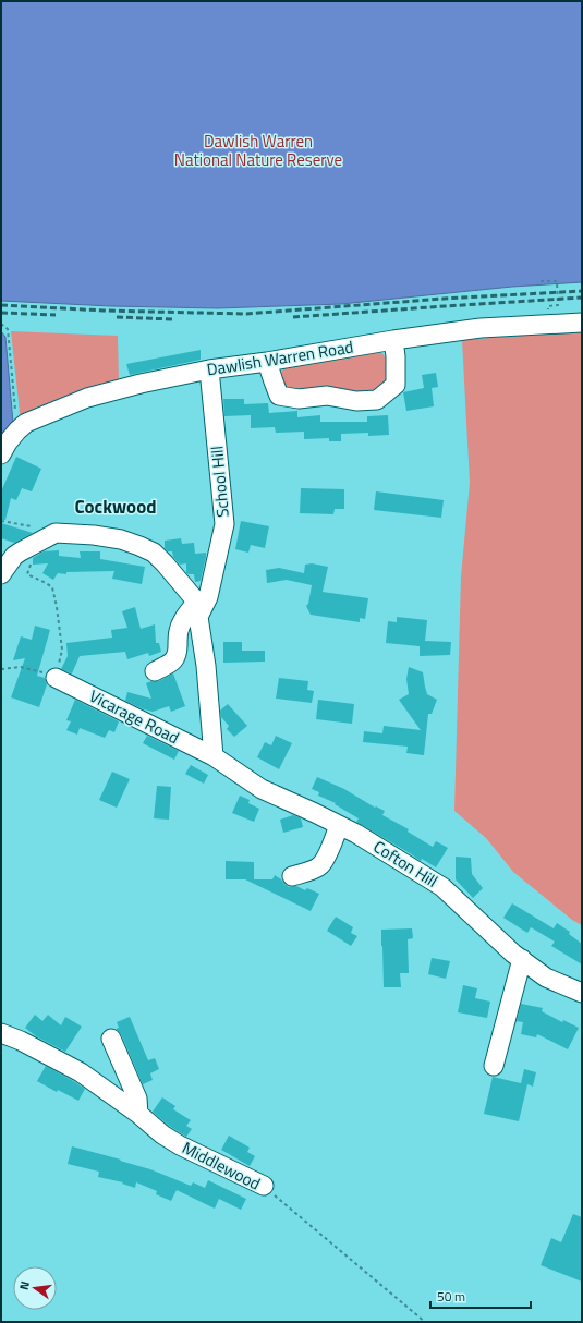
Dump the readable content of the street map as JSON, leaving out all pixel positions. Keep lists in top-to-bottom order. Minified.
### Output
{"streets":{"street":["Dawlish Warren Road","School Hill","Vicarage Road","Cofton Hill","Middlewood"]},"crossings":[["Dawlish Warren Road","School Hill"],["Vicarage Road","Cofton Hill"]],"districts":["Cockwood"],"parks":["Dawlish Warren National Nature Reserve"],"scale_bar":"50 m","north":"left"}
